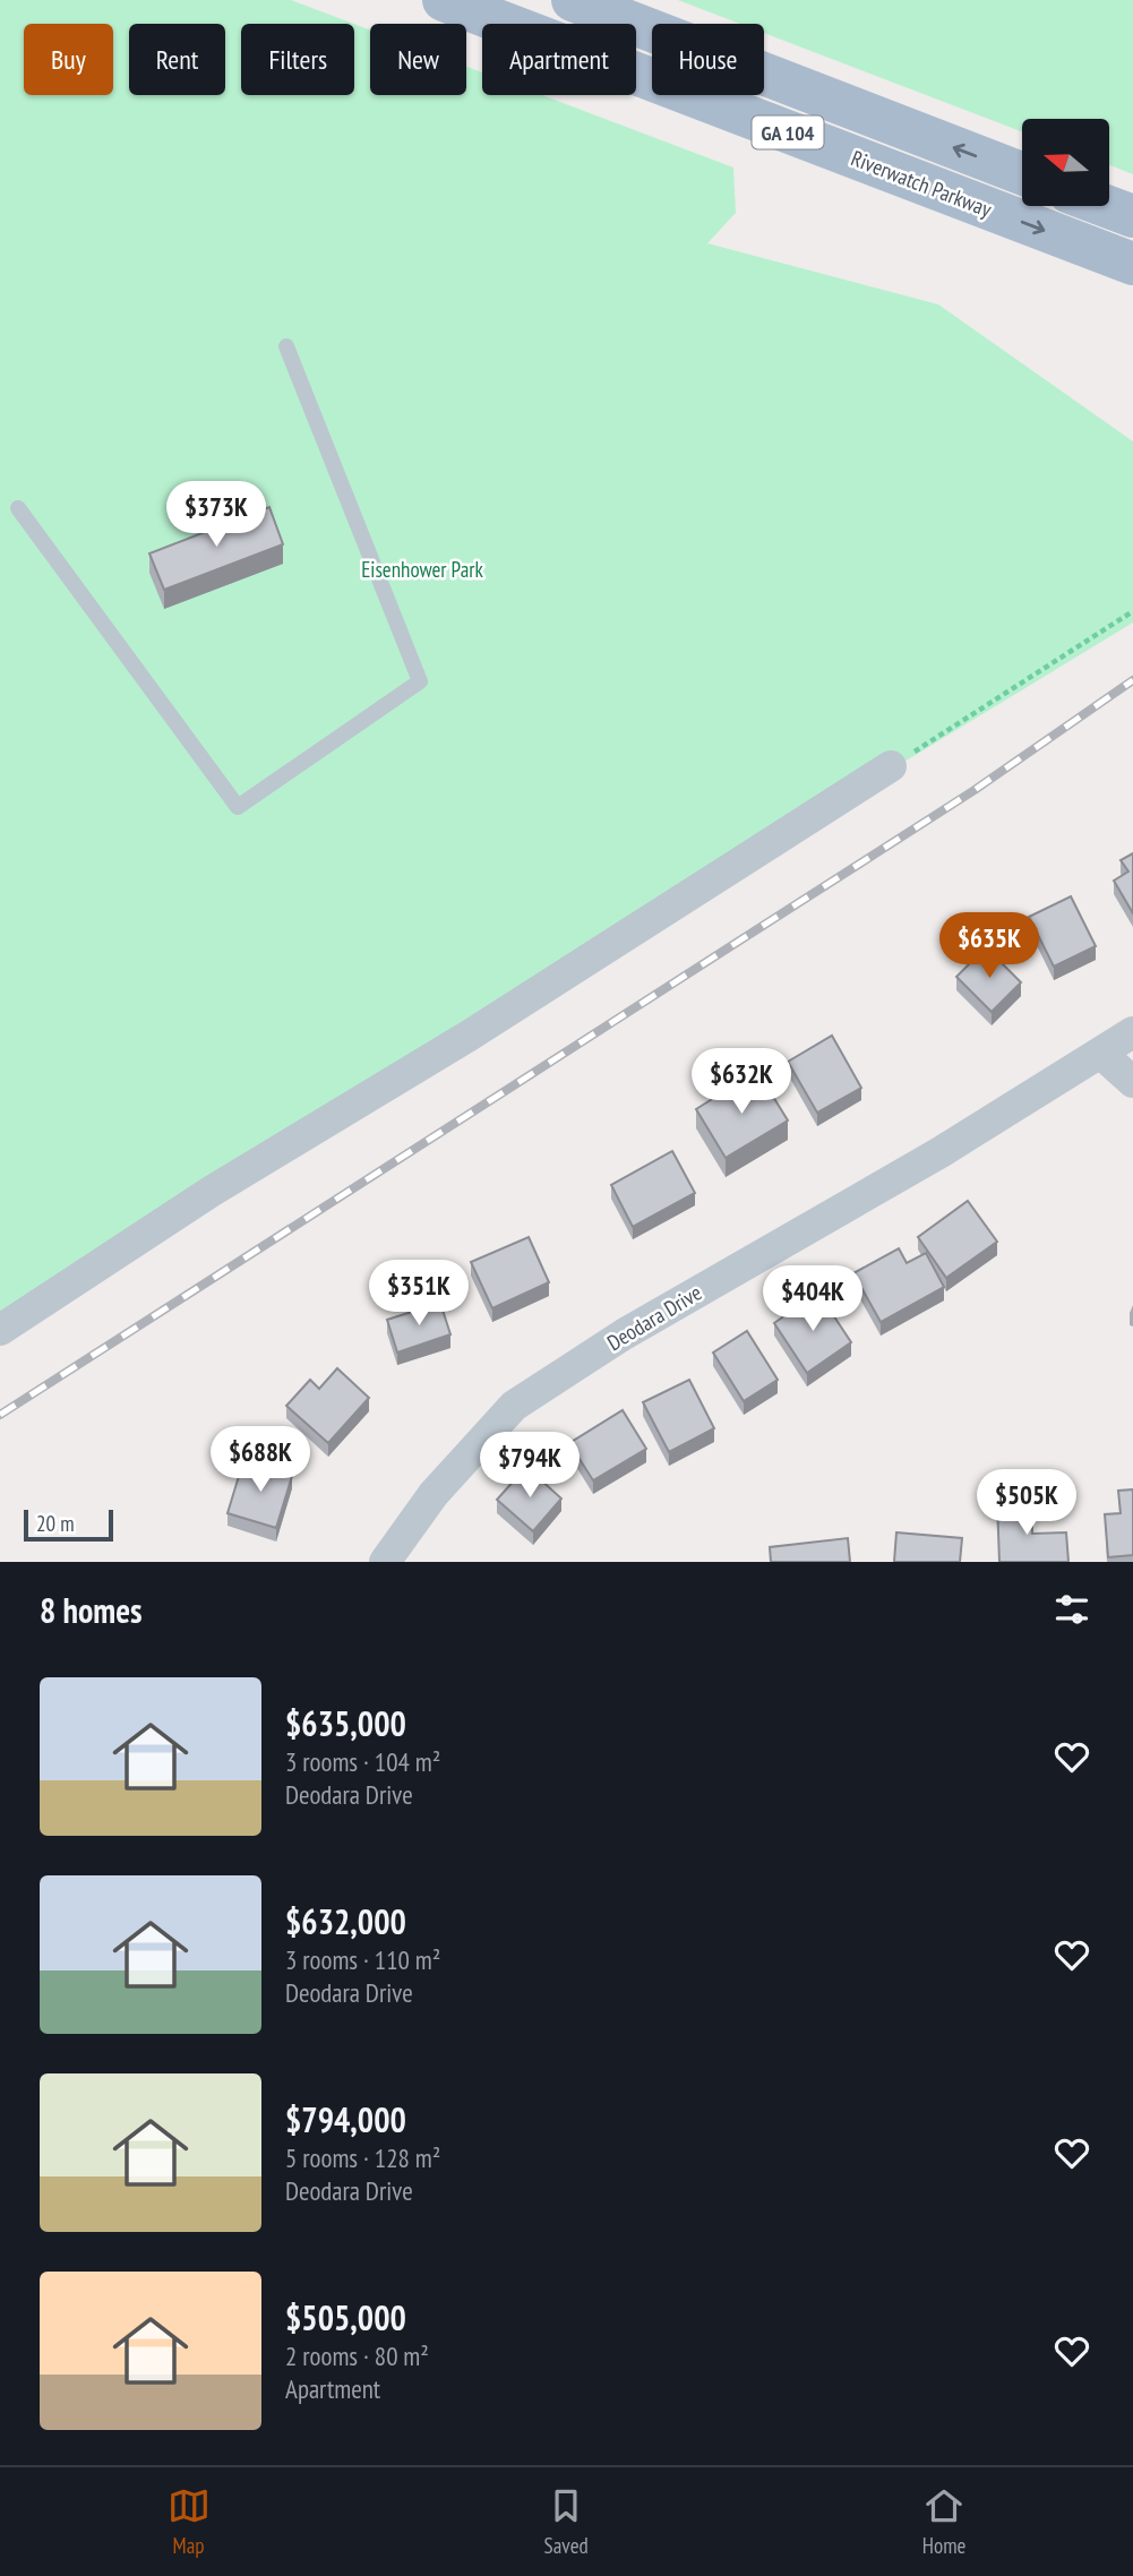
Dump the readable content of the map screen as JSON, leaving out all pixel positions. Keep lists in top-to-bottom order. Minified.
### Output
{"streets":{"main road":["GA 104","Riverwatch Parkway"],"street":["Deodara Drive"]},"parks":["Eisenhower Park"],"scale_bar":"20 m","north":"left","page":{"chip":["Buy","Rent","Filters","New","Apartment","House"],"price":["$373K","$635K","$632K","$351K","$404K","$688K","$794K","$505K"],"scale":"20 m","heading":"8 homes","list":[{"name":"$635,000","note":"3 rooms · 104 m² · Deodara Drive"},{"name":"$632,000","note":"3 rooms · 110 m² · Deodara Drive"},{"name":"$794,000","note":"5 rooms · 128 m² · Deodara Drive"},{"name":"$505,000","note":"2 rooms · 80 m² · Apartment"}],"tabs":["Map","Saved","Home"]}}
